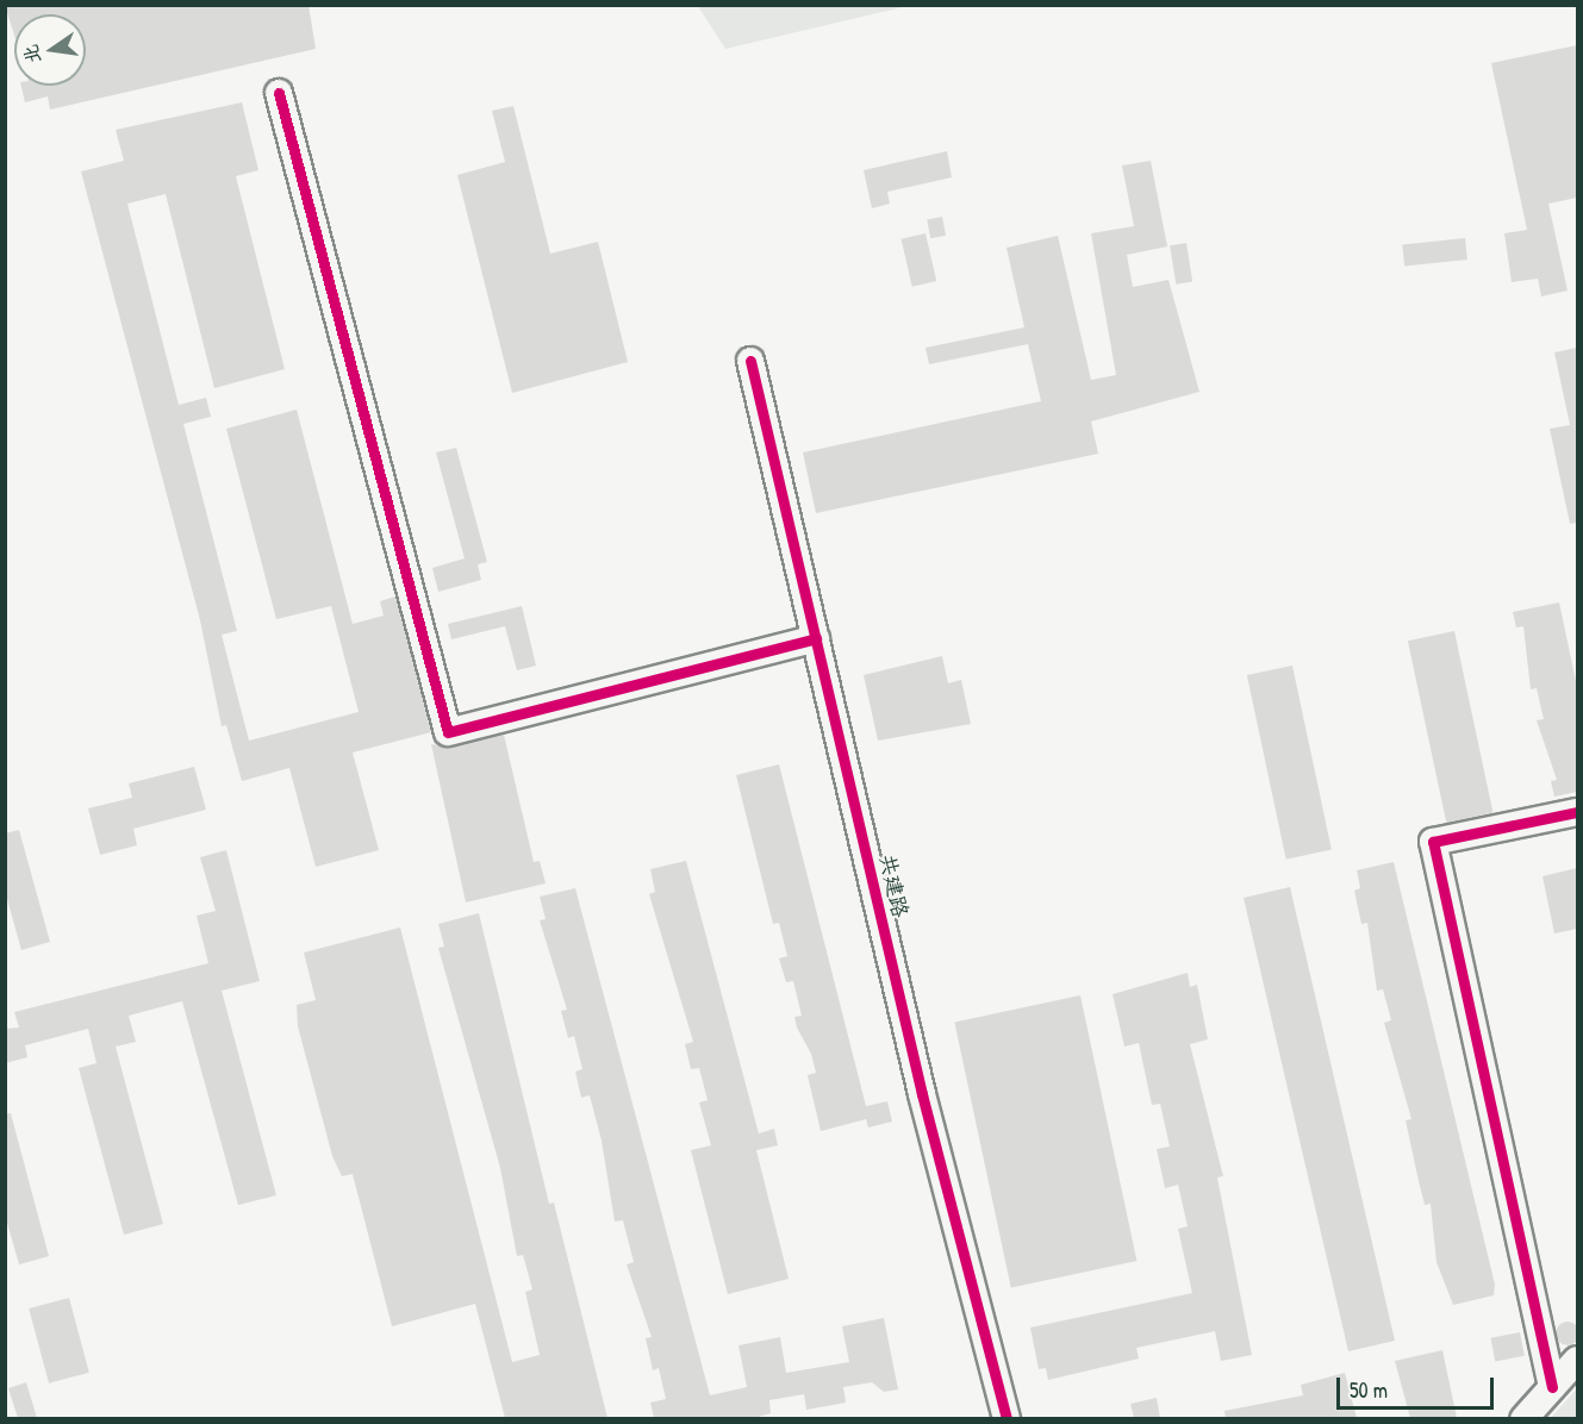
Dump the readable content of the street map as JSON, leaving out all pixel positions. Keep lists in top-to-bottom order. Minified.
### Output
{"streets":{"street":["共建路"]},"scale_bar":"50 m","north":"left"}
